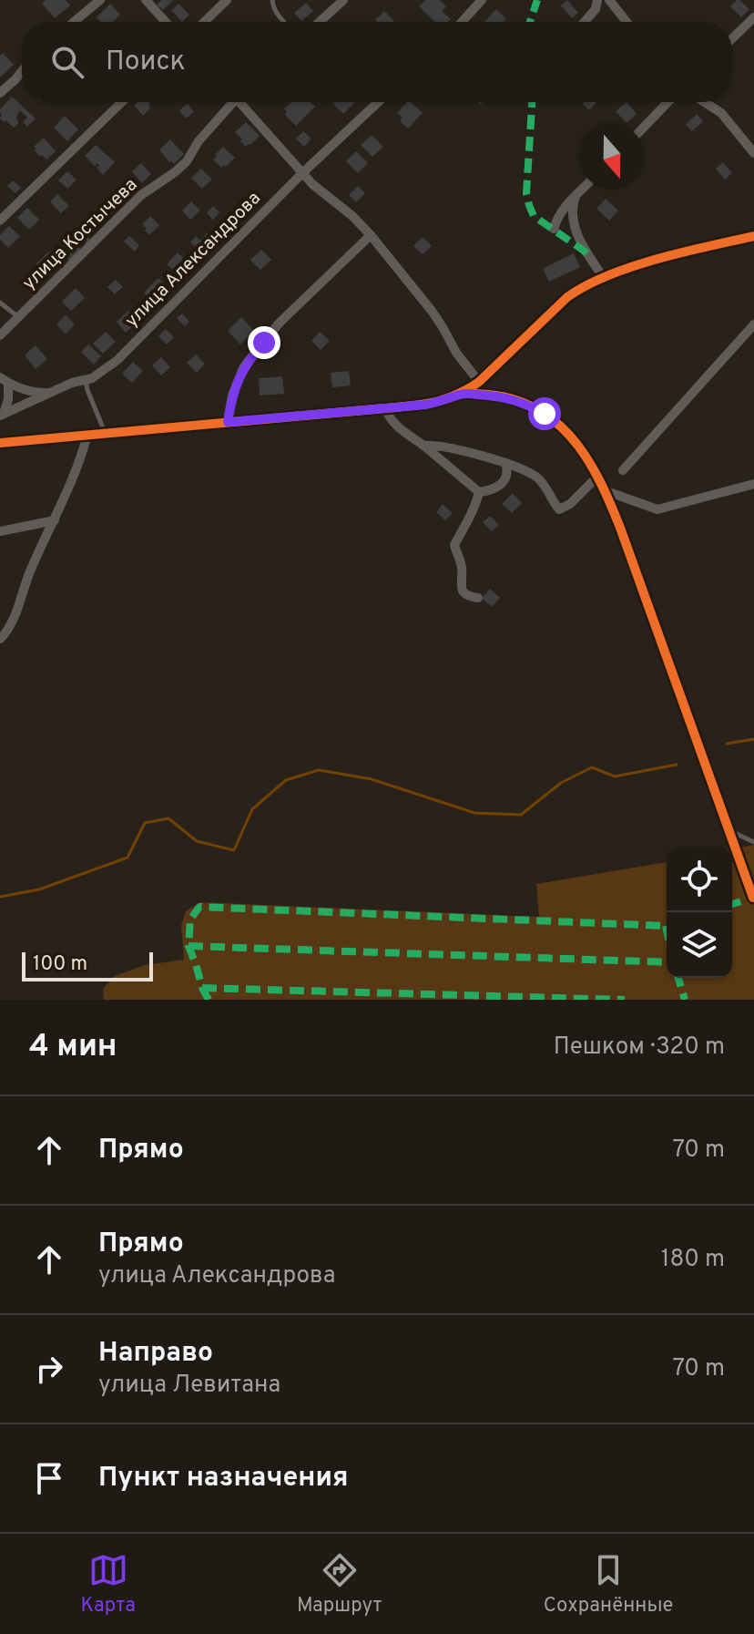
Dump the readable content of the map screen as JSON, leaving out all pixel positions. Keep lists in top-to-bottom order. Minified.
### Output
{"streets":{"street":["улица Костычева","улица Александрова"]},"scale_bar":"100 m","north":"bottom","page":{"search":"Поиск","scale":"100 m","heading":["4 мин","Пешком · 320 m"],"list":[["Прямо","70 m"],["Прямо","улица Александрова","180 m"],["Направо","улица Левитана","70 m"],"Пункт назначения"],"nav":["Карта","Маршрут","Сохранённые"]}}
